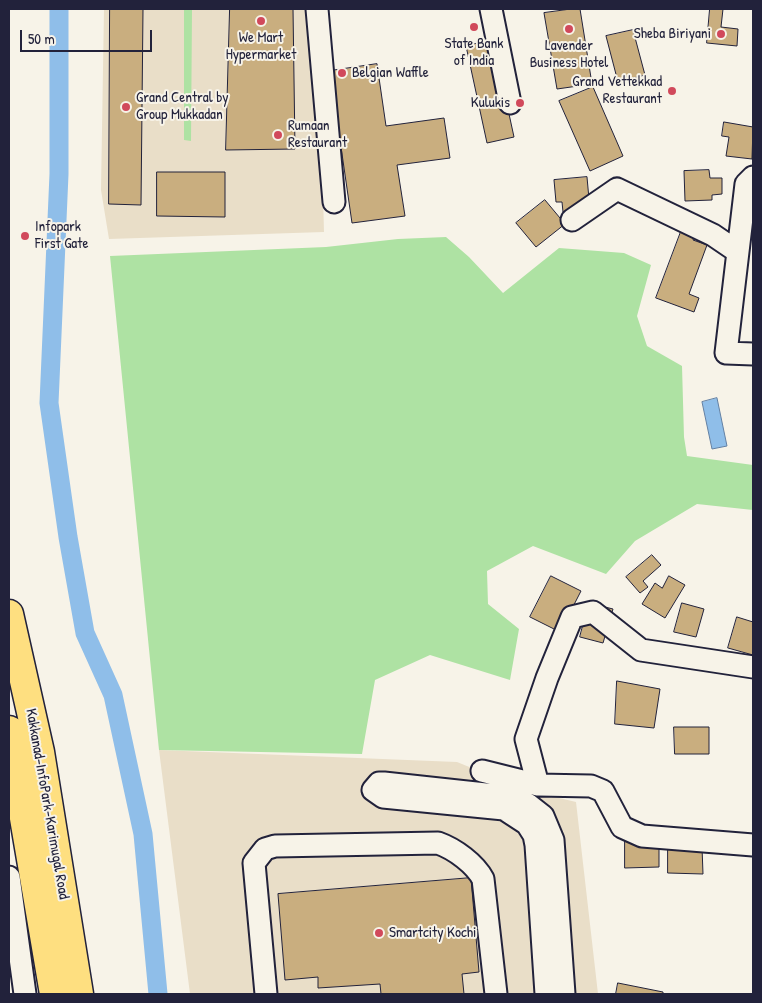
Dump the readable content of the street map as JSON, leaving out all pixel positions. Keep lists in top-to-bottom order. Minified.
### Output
{"streets":{"main road":["Kakkanad-InfoPark-Karimugal Road"]},"places":["We Mart Hypermarket","State Bank of India","Lavender Business Hotel","Sheba Biriyani","Belgian Waffle","Grand Vettekkad Restaurant","Kulukis","Grand Central by Group Mukkadan","Rumaan Restaurant","Infopark First Gate","Smartcity Kochi"],"scale_bar":"50 m"}
